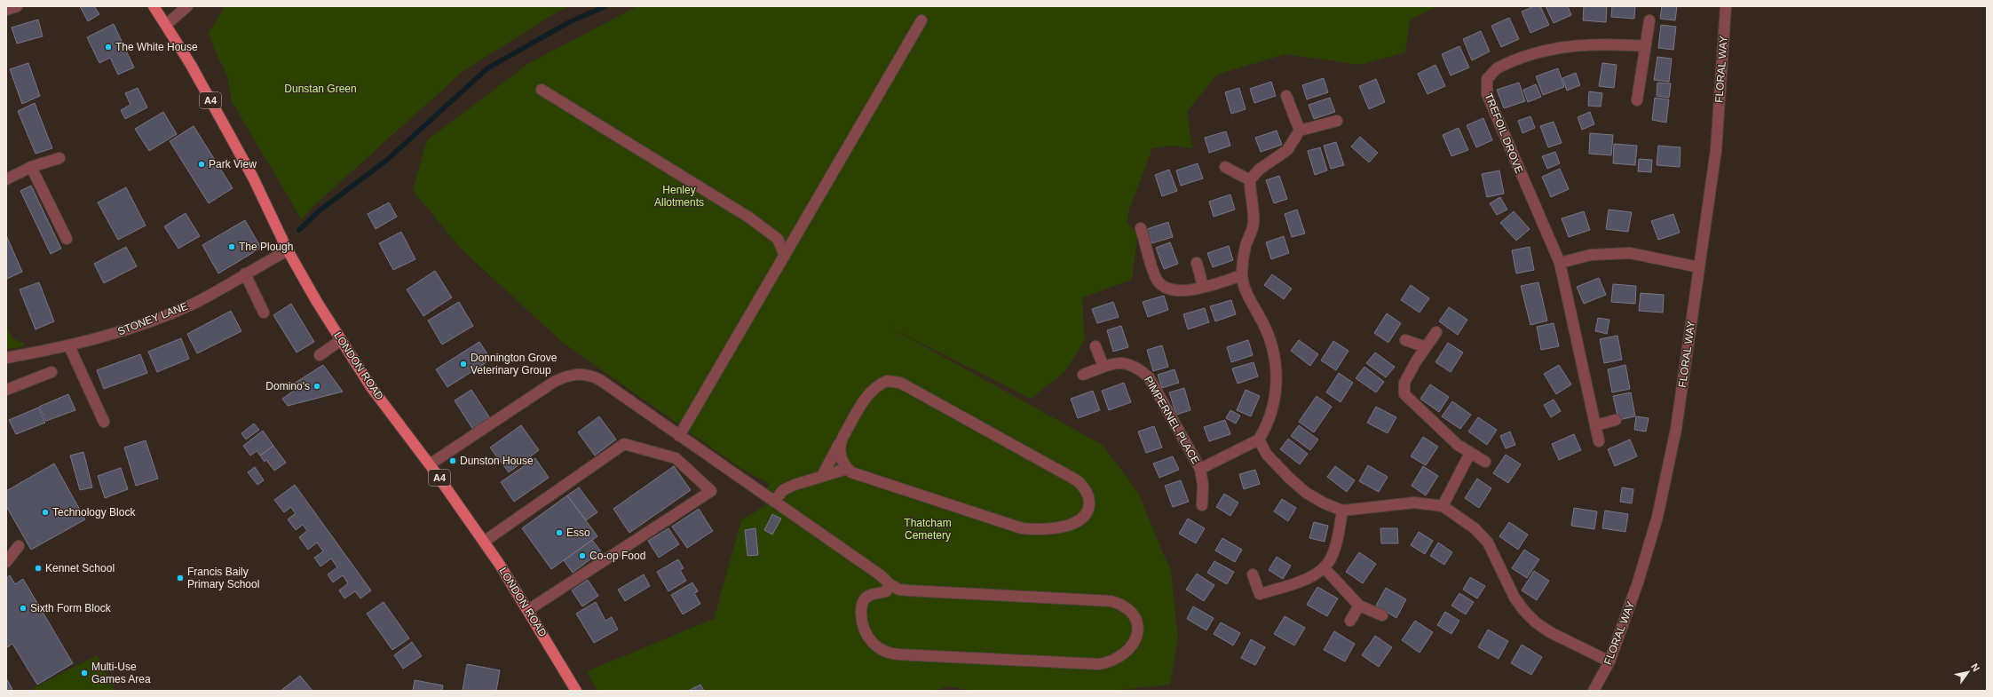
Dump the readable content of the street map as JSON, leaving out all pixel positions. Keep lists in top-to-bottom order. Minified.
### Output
{"streets":{"main road":["A4","LONDON ROAD"],"street":["FLORAL WAY","TREFOIL DROVE","STONEY LANE","PIMPERNEL PLACE"]},"crossings":[["A4","LONDON ROAD"],["STONEY LANE","LONDON ROAD"]],"parks":["Dunstan Green","Henley Allotments","Thatcham Cemetery"],"places":["The White House","Park View","The Plough","Donnington Grove Veterinary Group","Domino's","Dunston House","Technology Block","Esso","Co-op Food","Kennet School","Francis Baily Primary School","Sixth Form Block","Multi-Use Games Area"],"north":"top right"}
